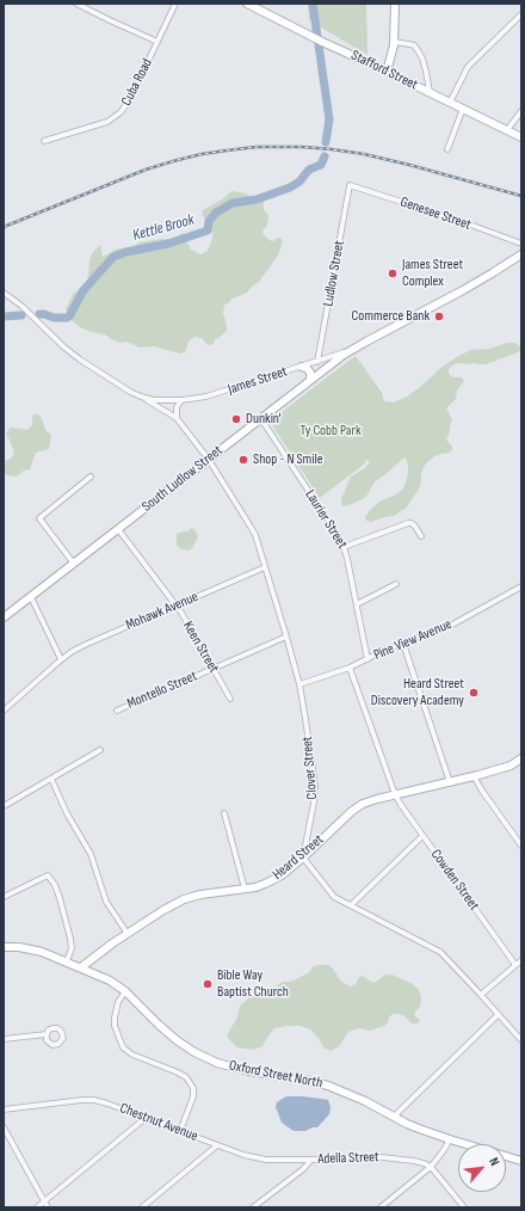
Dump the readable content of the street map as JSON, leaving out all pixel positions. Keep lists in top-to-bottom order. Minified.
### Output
{"streets":{"street":["Stafford Street","Cuba Road","Genesee Street","Ludlow Street","James Street","South Ludlow Street","Laurier Street","Mohawk Avenue","Pine View Avenue","Keen Street","Montello Street","Clover Street","Heard Street","Cowden Street","Oxford Street North","Chestnut Avenue","Adella Street"]},"crossings":[["Genesee Street","Ludlow Street"],["Ludlow Street","James Street"],["James Street","South Ludlow Street"],["James Street","Clover Street"],["South Ludlow Street","Laurier Street"],["South Ludlow Street","Keen Street"],["South Ludlow Street","Clover Street"],["Laurier Street","Pine View Avenue"],["Mohawk Avenue","Keen Street"],["Mohawk Avenue","Clover Street"],["Pine View Avenue","Clover Street"],["Pine View Avenue","Cowden Street"],["Keen Street","Montello Street"],["Montello Street","Clover Street"],["Clover Street","Heard Street"],["Heard Street","Cowden Street"],["Heard Street","Oxford Street North"],["Chestnut Avenue","Adella Street"]],"water":["Kettle Brook"],"parks":["Ty Cobb Park"],"places":["James Street Complex","Commerce Bank","Dunkin'","Shop - N Smile","Heard Street Discovery Academy","Bible Way Baptist Church"],"north":"top right"}
